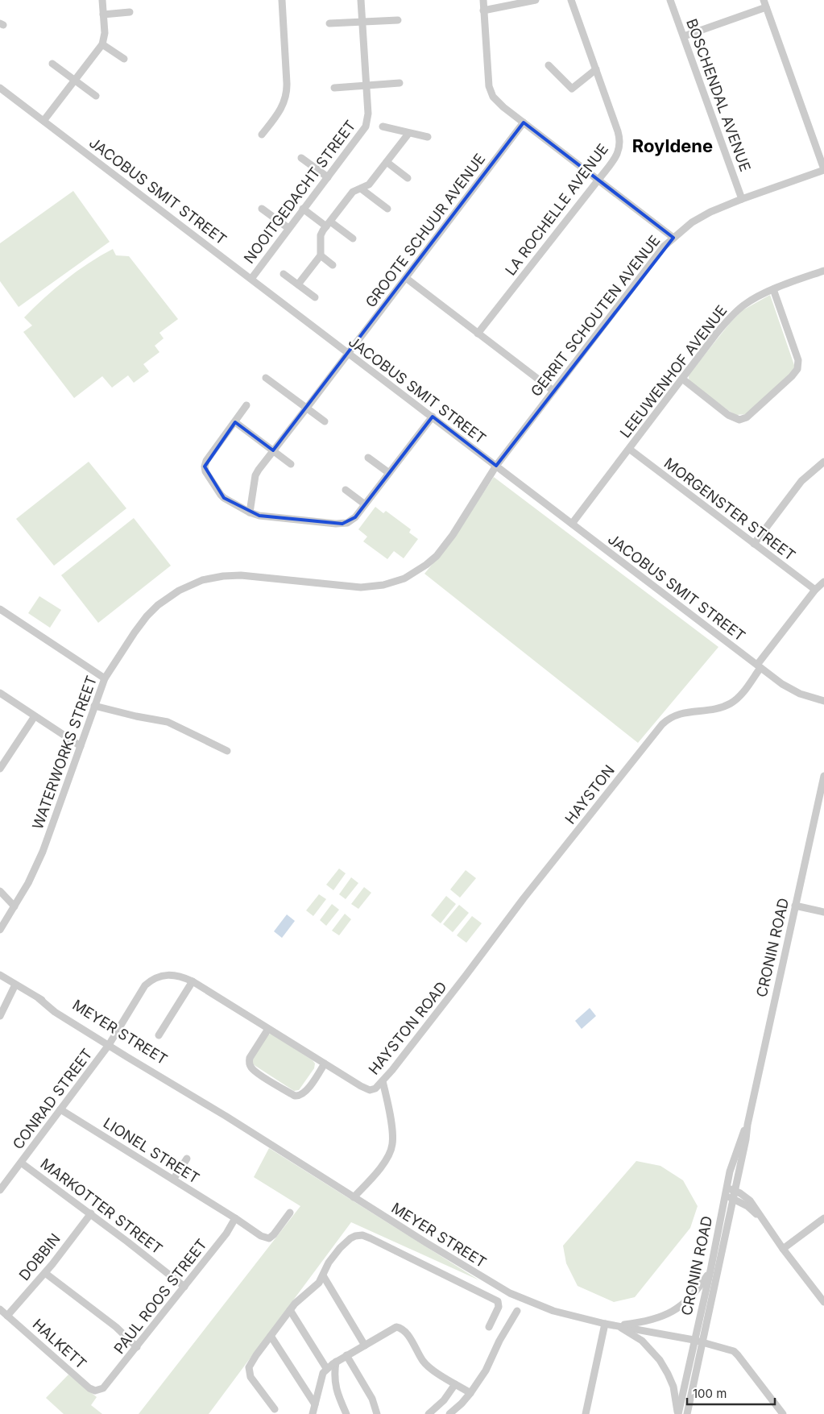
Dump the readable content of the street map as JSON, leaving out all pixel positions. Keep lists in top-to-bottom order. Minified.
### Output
{"streets":{"street":["BOSCHENDAL AVENUE","JACOBUS SMIT STREET","NOOITGEDACHT STREET","LA ROCHELLE AVENUE","GROOTE SCHUUR AVENUE","GERRIT SCHOUTEN AVENUE","LEEUWENHOF AVENUE","MORGENSTER STREET","WATERWORKS STREET","HAYSTON","CRONIN ROAD","HAYSTON ROAD","MEYER STREET","CONRAD STREET","LIONEL STREET","MARKOTTER STREET","DOBBIN","PAUL ROOS STREET","HALKETT"]},"crossings":[["BOSCHENDAL AVENUE","GERRIT SCHOUTEN AVENUE"],["JACOBUS SMIT STREET","NOOITGEDACHT STREET"],["JACOBUS SMIT STREET","GROOTE SCHUUR AVENUE"],["JACOBUS SMIT STREET","GERRIT SCHOUTEN AVENUE"],["JACOBUS SMIT STREET","LEEUWENHOF AVENUE"],["JACOBUS SMIT STREET","WATERWORKS STREET"],["JACOBUS SMIT STREET","HAYSTON"],["GERRIT SCHOUTEN AVENUE","WATERWORKS STREET"],["LEEUWENHOF AVENUE","MORGENSTER STREET"],["MORGENSTER STREET","HAYSTON"],["HAYSTON","HAYSTON ROAD"],["CRONIN ROAD","MEYER STREET"],["HAYSTON ROAD","MEYER STREET"],["HAYSTON ROAD","CONRAD STREET"],["MEYER STREET","CONRAD STREET"],["CONRAD STREET","LIONEL STREET"],["CONRAD STREET","MARKOTTER STREET"],["LIONEL STREET","PAUL ROOS STREET"],["MARKOTTER STREET","DOBBIN"],["MARKOTTER STREET","PAUL ROOS STREET"],["DOBBIN","HALKETT"],["PAUL ROOS STREET","HALKETT"]],"districts":["Royldene"],"scale_bar":"100 m"}
